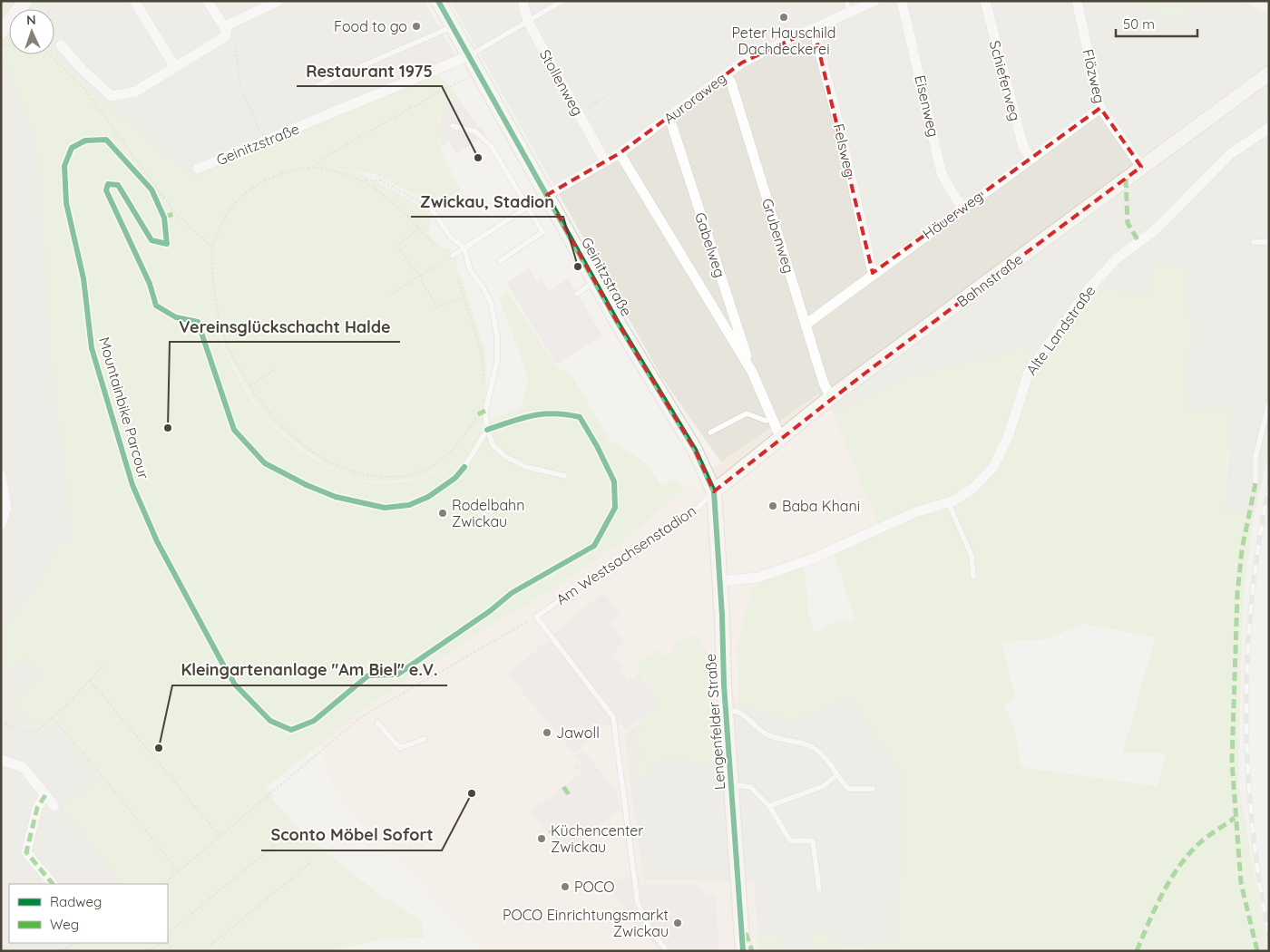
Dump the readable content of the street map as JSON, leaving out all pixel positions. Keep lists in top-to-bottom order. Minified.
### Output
{"streets":{"main road":["Geinitzstraße","Bahnstraße","Lengenfelder Straße"],"street":["Flözweg","Schieferweg","Stollenweg","Auroraweg","Eisenweg","Felsweg","Häuerweg","Grubenweg","Gabelweg","Alte Landstraße"],"lane":["Am Westsachsenstadion"],"cycle path":["Mountainbike Parcour"]},"crossings":[["Flözweg","Häuerweg"],["Flözweg","Bahnstraße"],["Schieferweg","Häuerweg"],["Stollenweg","Auroraweg"],["Auroraweg","Geinitzstraße"],["Auroraweg","Felsweg"],["Auroraweg","Grubenweg"],["Auroraweg","Gabelweg"],["Eisenweg","Häuerweg"],["Geinitzstraße","Bahnstraße"],["Geinitzstraße","Am Westsachsenstadion"],["Geinitzstraße","Lengenfelder Straße"],["Felsweg","Häuerweg"],["Häuerweg","Grubenweg"],["Grubenweg","Bahnstraße"],["Gabelweg","Bahnstraße"],["Bahnstraße","Am Westsachsenstadion"],["Bahnstraße","Lengenfelder Straße"],["Alte Landstraße","Lengenfelder Straße"],["Am Westsachsenstadion","Lengenfelder Straße"]],"places":["Peter Hauschild Dachdeckerei","Food to go","Restaurant 1975","Zwickau, Stadion","Vereinsglückschacht Halde","Baba Khani","Rodelbahn Zwickau","Jawoll","Kleingartenanlage \"Am Biel\" e.V.","Sconto Möbel Sofort","Küchencenter Zwickau","POCO","POCO Einrichtungsmarkt Zwickau"],"legend":["Radweg","Weg"],"scale_bar":"50 m","north":"top"}
